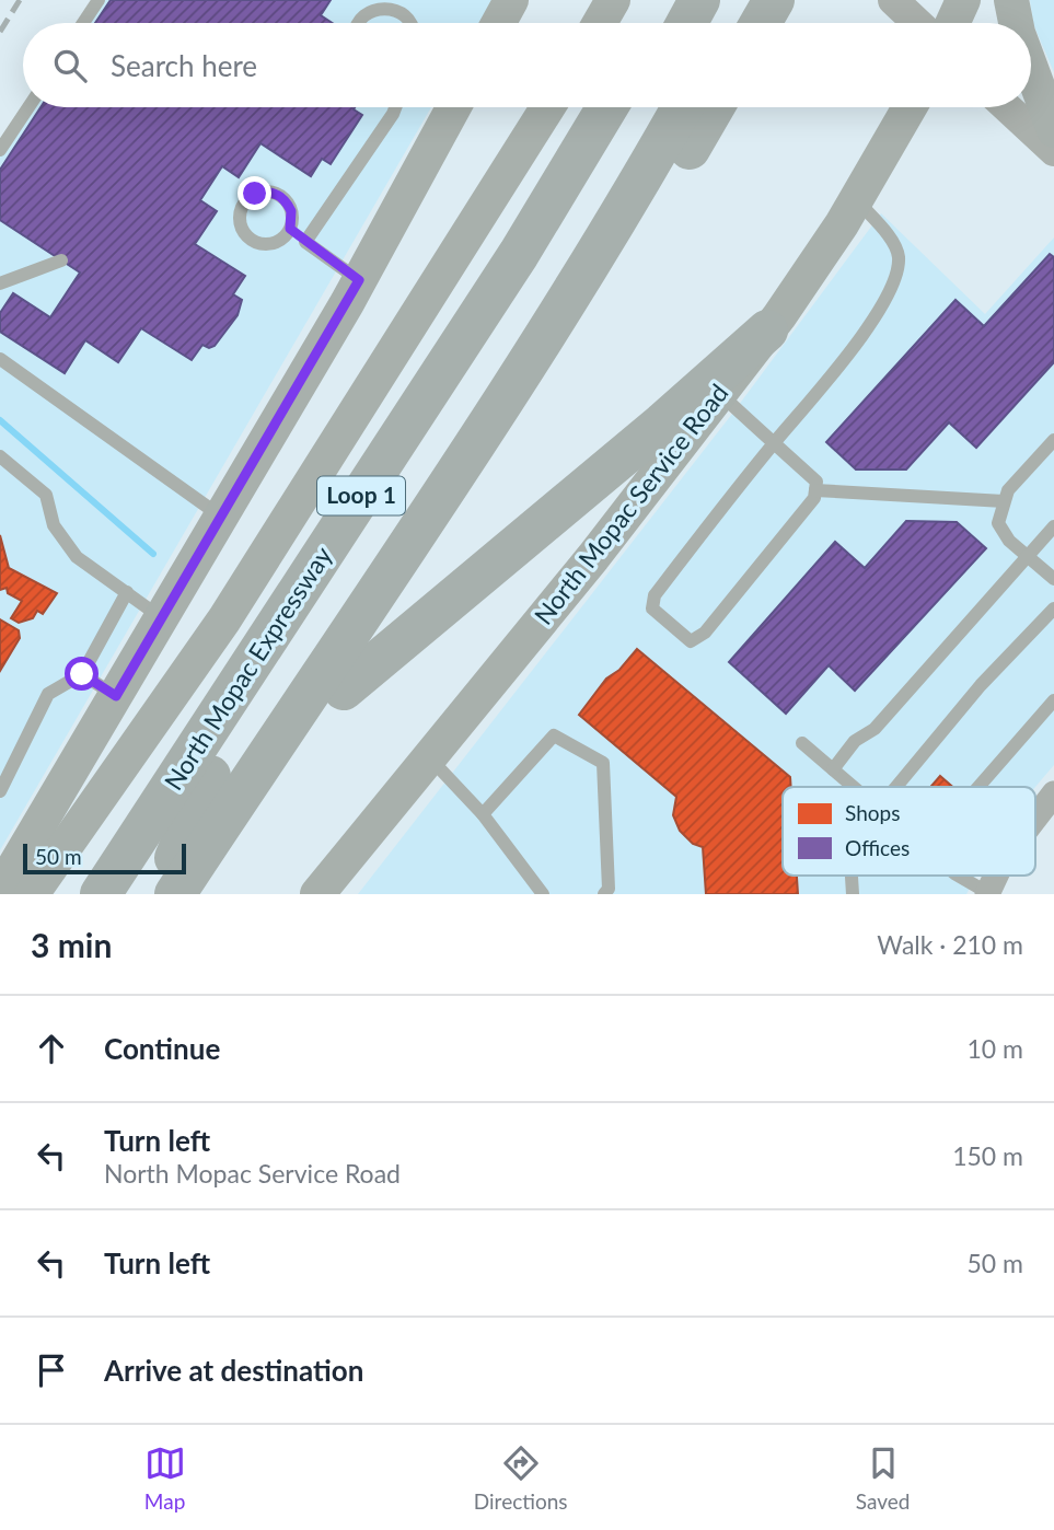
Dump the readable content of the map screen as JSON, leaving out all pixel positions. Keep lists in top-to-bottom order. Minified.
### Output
{"streets":{"highway":["Loop 1","North Mopac Expressway"],"main road":["North Mopac Service Road"]},"legend":["Shops","Offices"],"scale_bar":"50 m","page":{"search":"Search here","scale":"50 m","heading":["3 min","Walk · 210 m"],"list":[["Continue","10 m"],["Turn left","North Mopac Service Road","150 m"],["Turn left","50 m"],"Arrive at destination"],"nav":["Map","Directions","Saved"]}}
